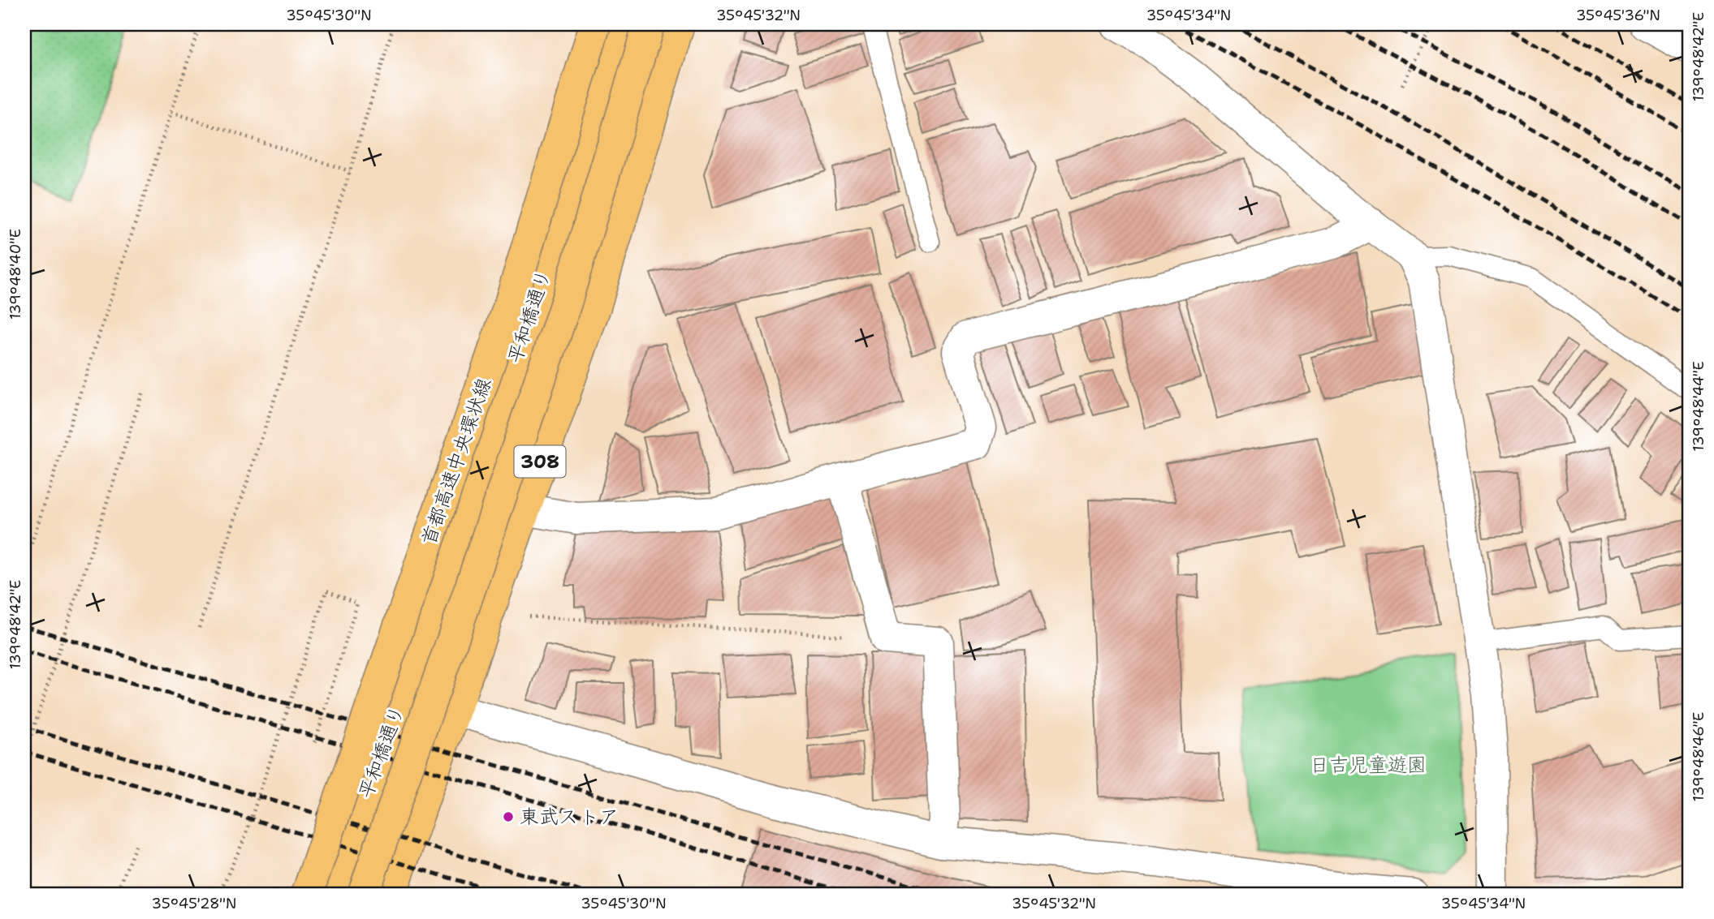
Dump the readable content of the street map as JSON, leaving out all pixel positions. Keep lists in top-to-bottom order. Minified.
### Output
{"streets":{"main road":["平和橋通り","首都高速中央環状線","308"]},"parks":["日吉児童遊園"],"places":["東武ストア"],"coordinates":["35°45'30\"N","35°45'32\"N","35°45'34\"N","35°45'36\"N","139°48'42\"E","139°48'40\"E","139°48'44\"E","139°48'46\"E","35°45'28\"N"]}
